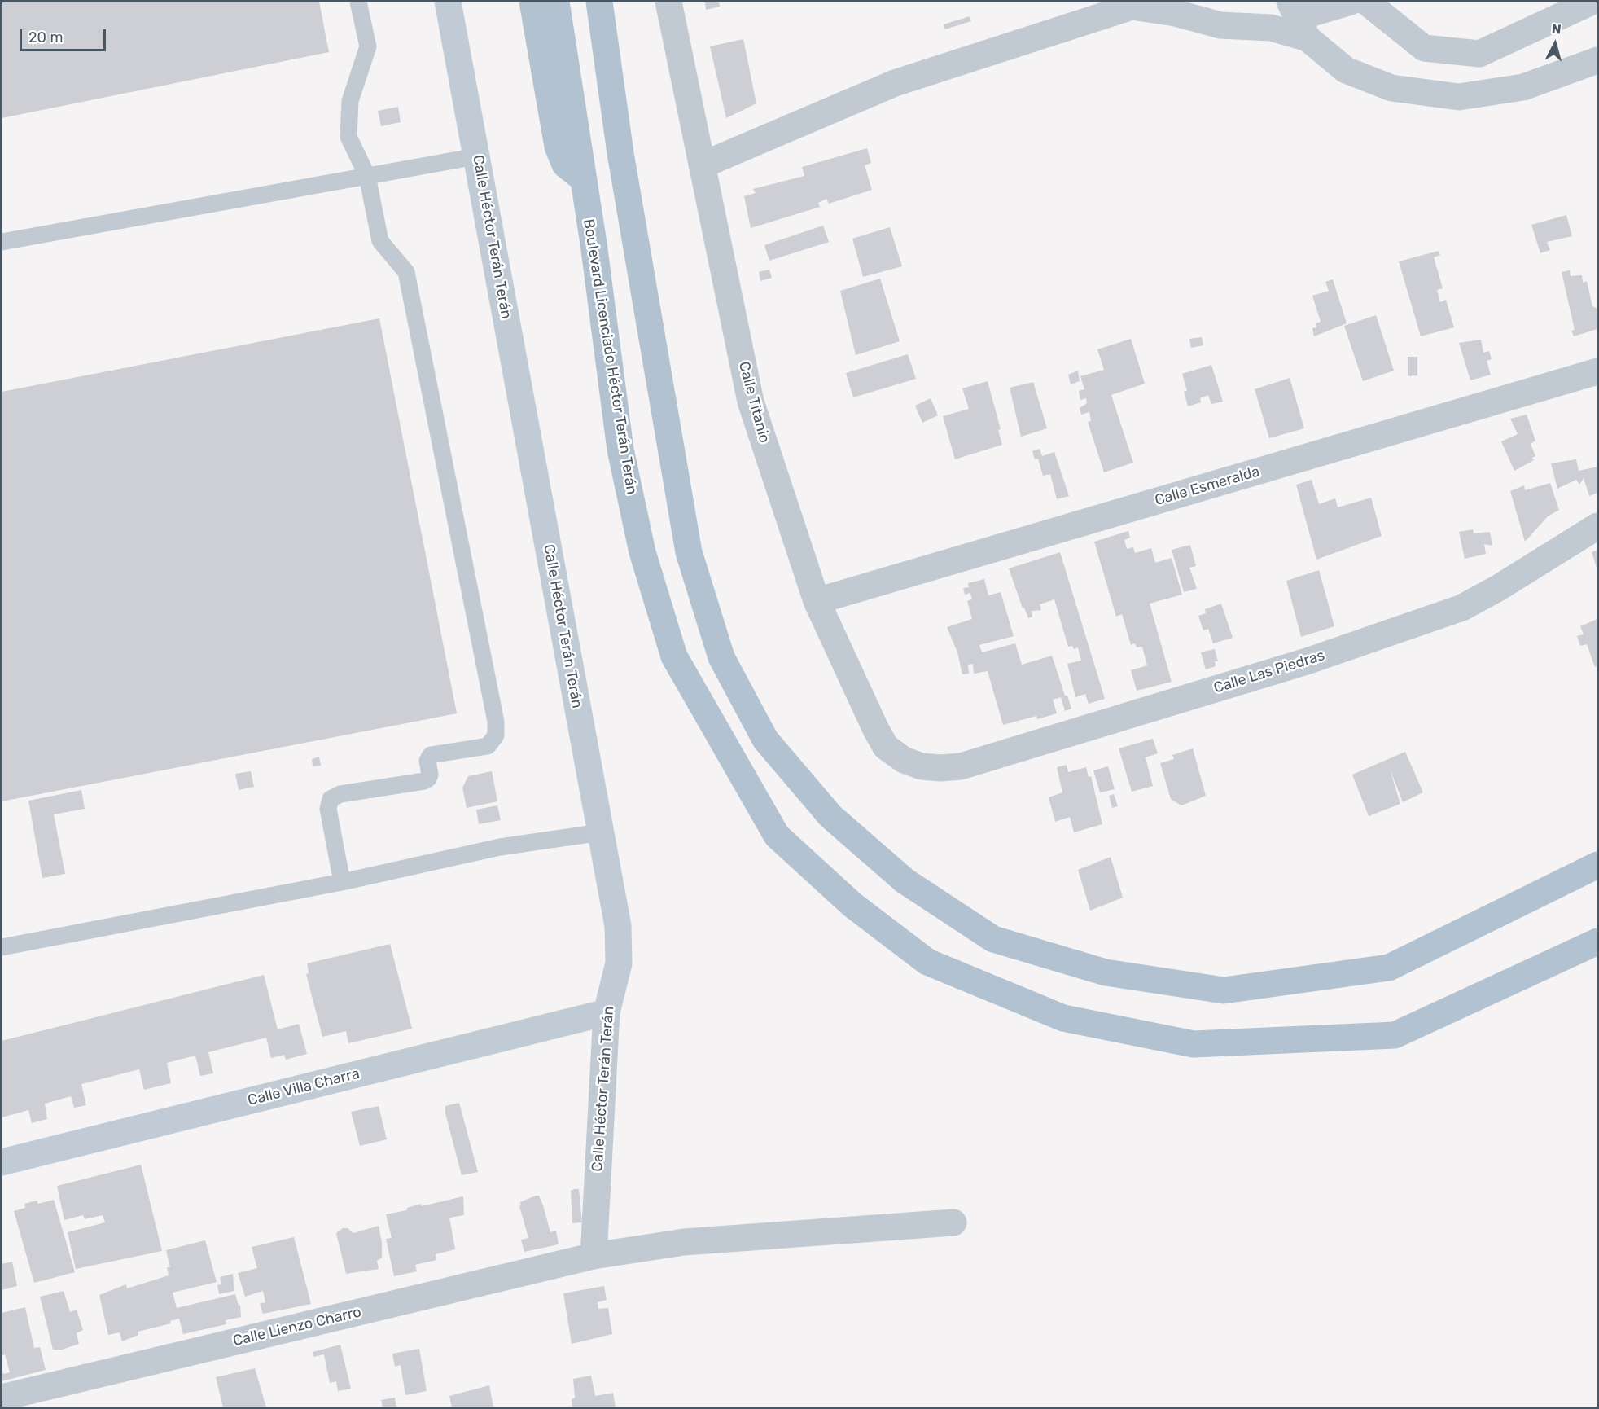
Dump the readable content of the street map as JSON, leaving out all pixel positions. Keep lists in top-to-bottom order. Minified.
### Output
{"streets":{"main road":["Boulevard Licenciado Héctor Terán Terán"],"street":["Calle Héctor Terán Terán","Calle Titanio","Calle Esmeralda","Calle Las Piedras","Calle Villa Charra","Calle Lienzo Charro"]},"crossings":[["Calle Héctor Terán Terán","Calle Villa Charra"],["Calle Héctor Terán Terán","Calle Lienzo Charro"],["Calle Titanio","Calle Esmeralda"],["Calle Titanio","Calle Las Piedras"]],"scale_bar":"20 m","north":"top"}
